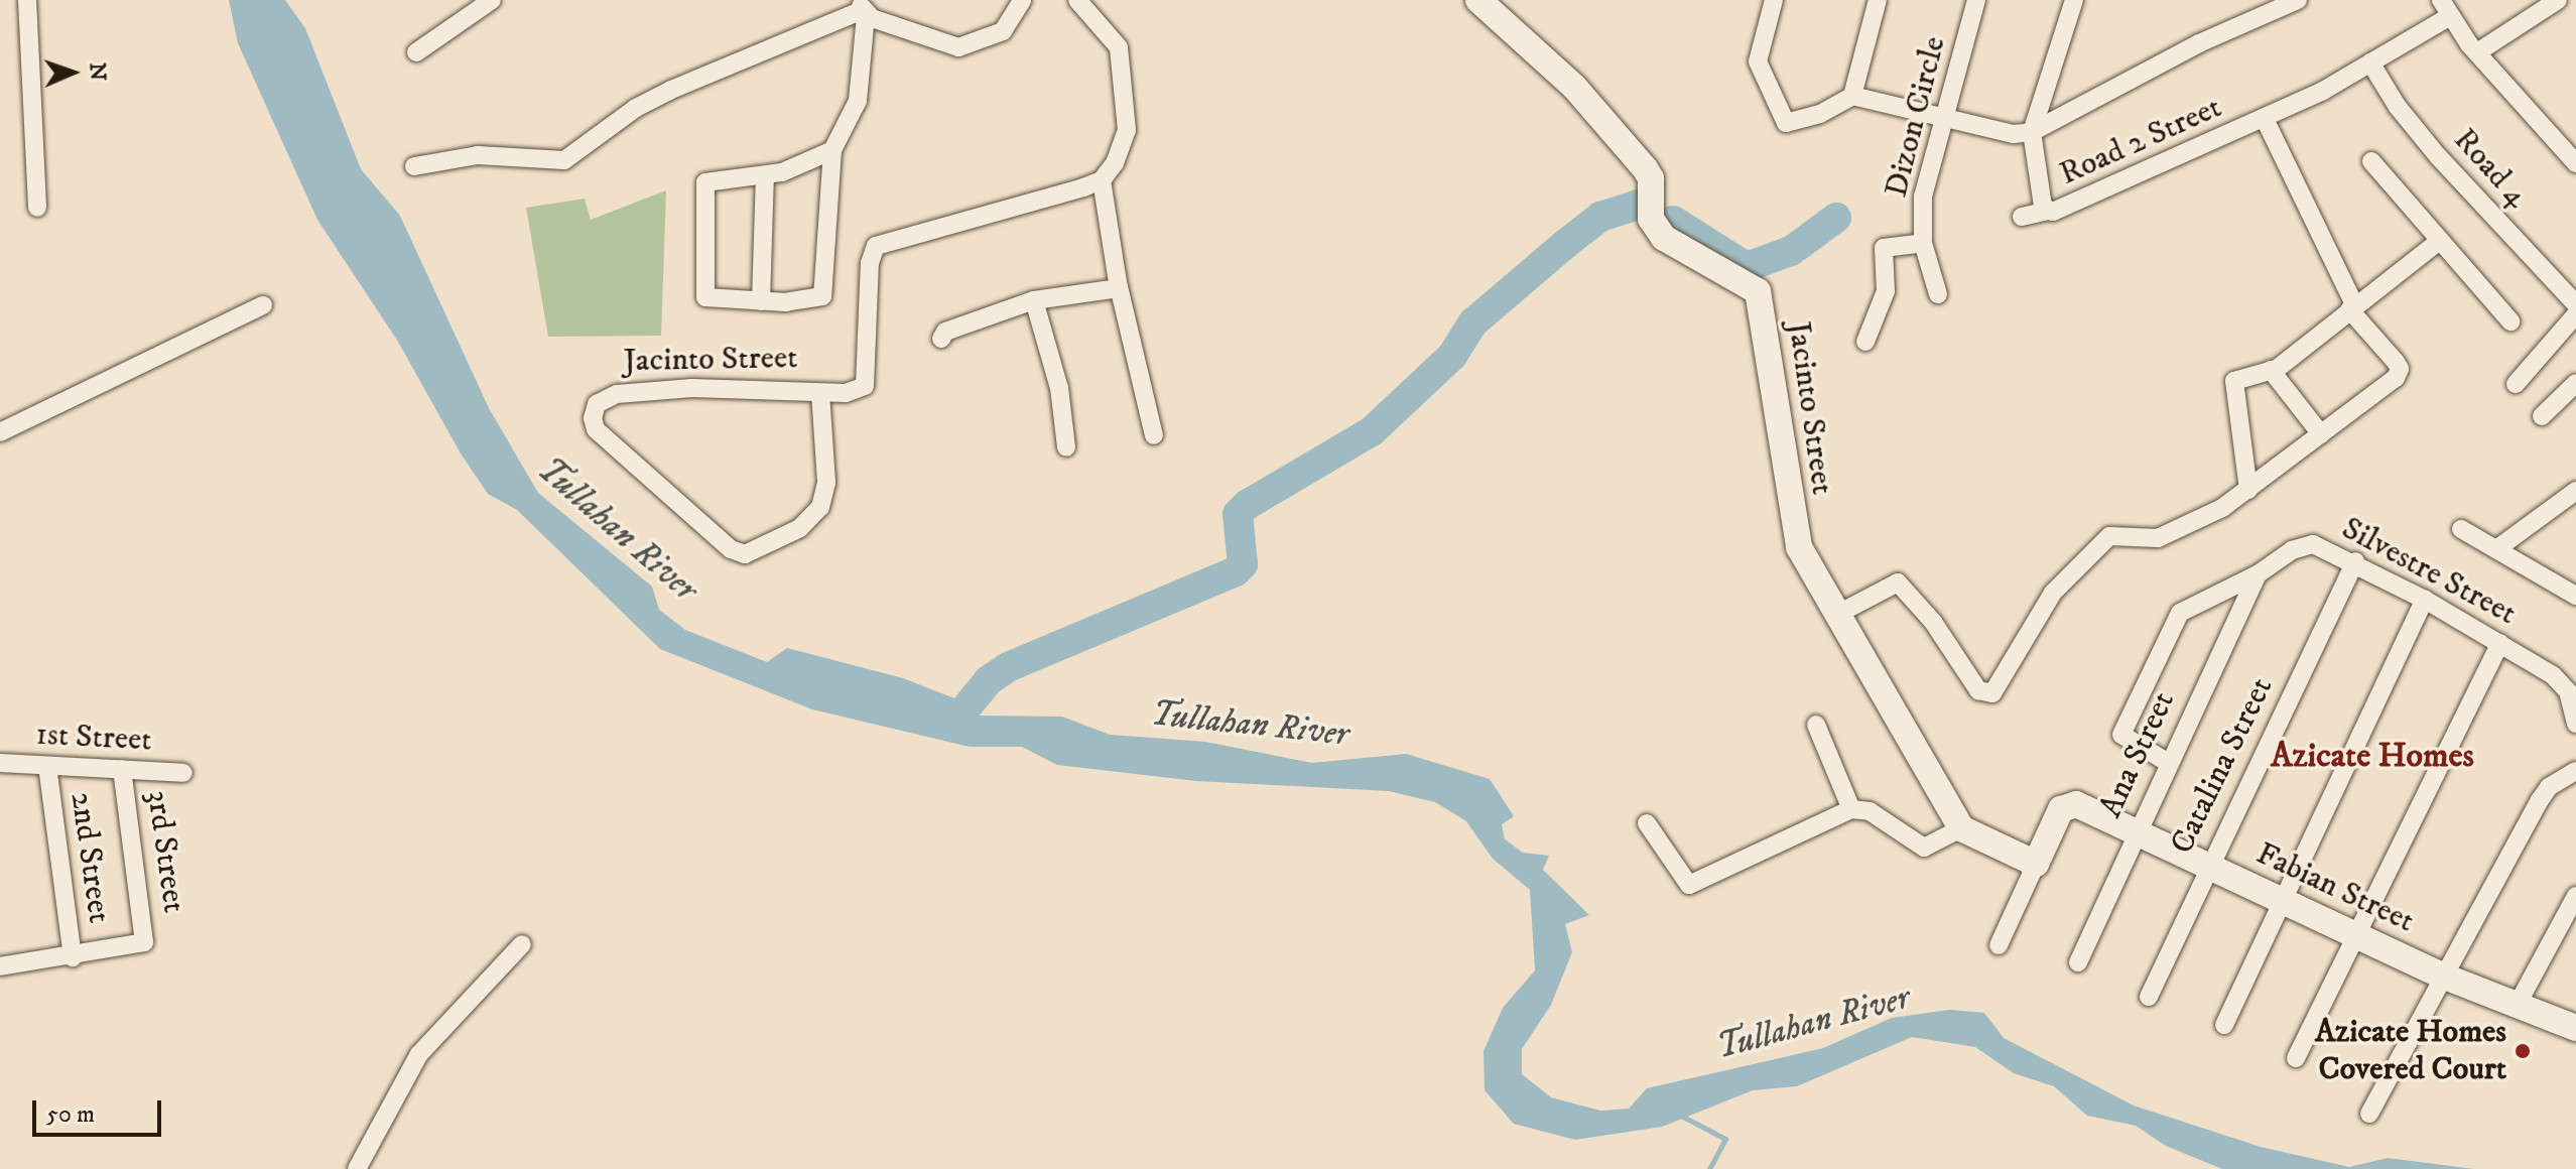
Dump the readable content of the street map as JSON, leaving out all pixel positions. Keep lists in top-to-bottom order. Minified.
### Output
{"streets":{"street":["Dizon Circle","Road 2 Street","Road 4","Jacinto Street","Silvestre Street","1st Street","Ana Street","Catalina Street","3rd Street","2nd Street","Fabian Street"]},"crossings":[["Road 2 Street","Road 4"],["Silvestre Street","Ana Street"],["Silvestre Street","Catalina Street"],["1st Street","3rd Street"],["1st Street","2nd Street"],["Ana Street","Fabian Street"],["Catalina Street","Fabian Street"],["3rd Street","2nd Street"]],"districts":["Azicate Homes"],"water":["Tullahan River"],"places":["Azicate Homes Covered Court"],"scale_bar":"50 m","north":"right"}
